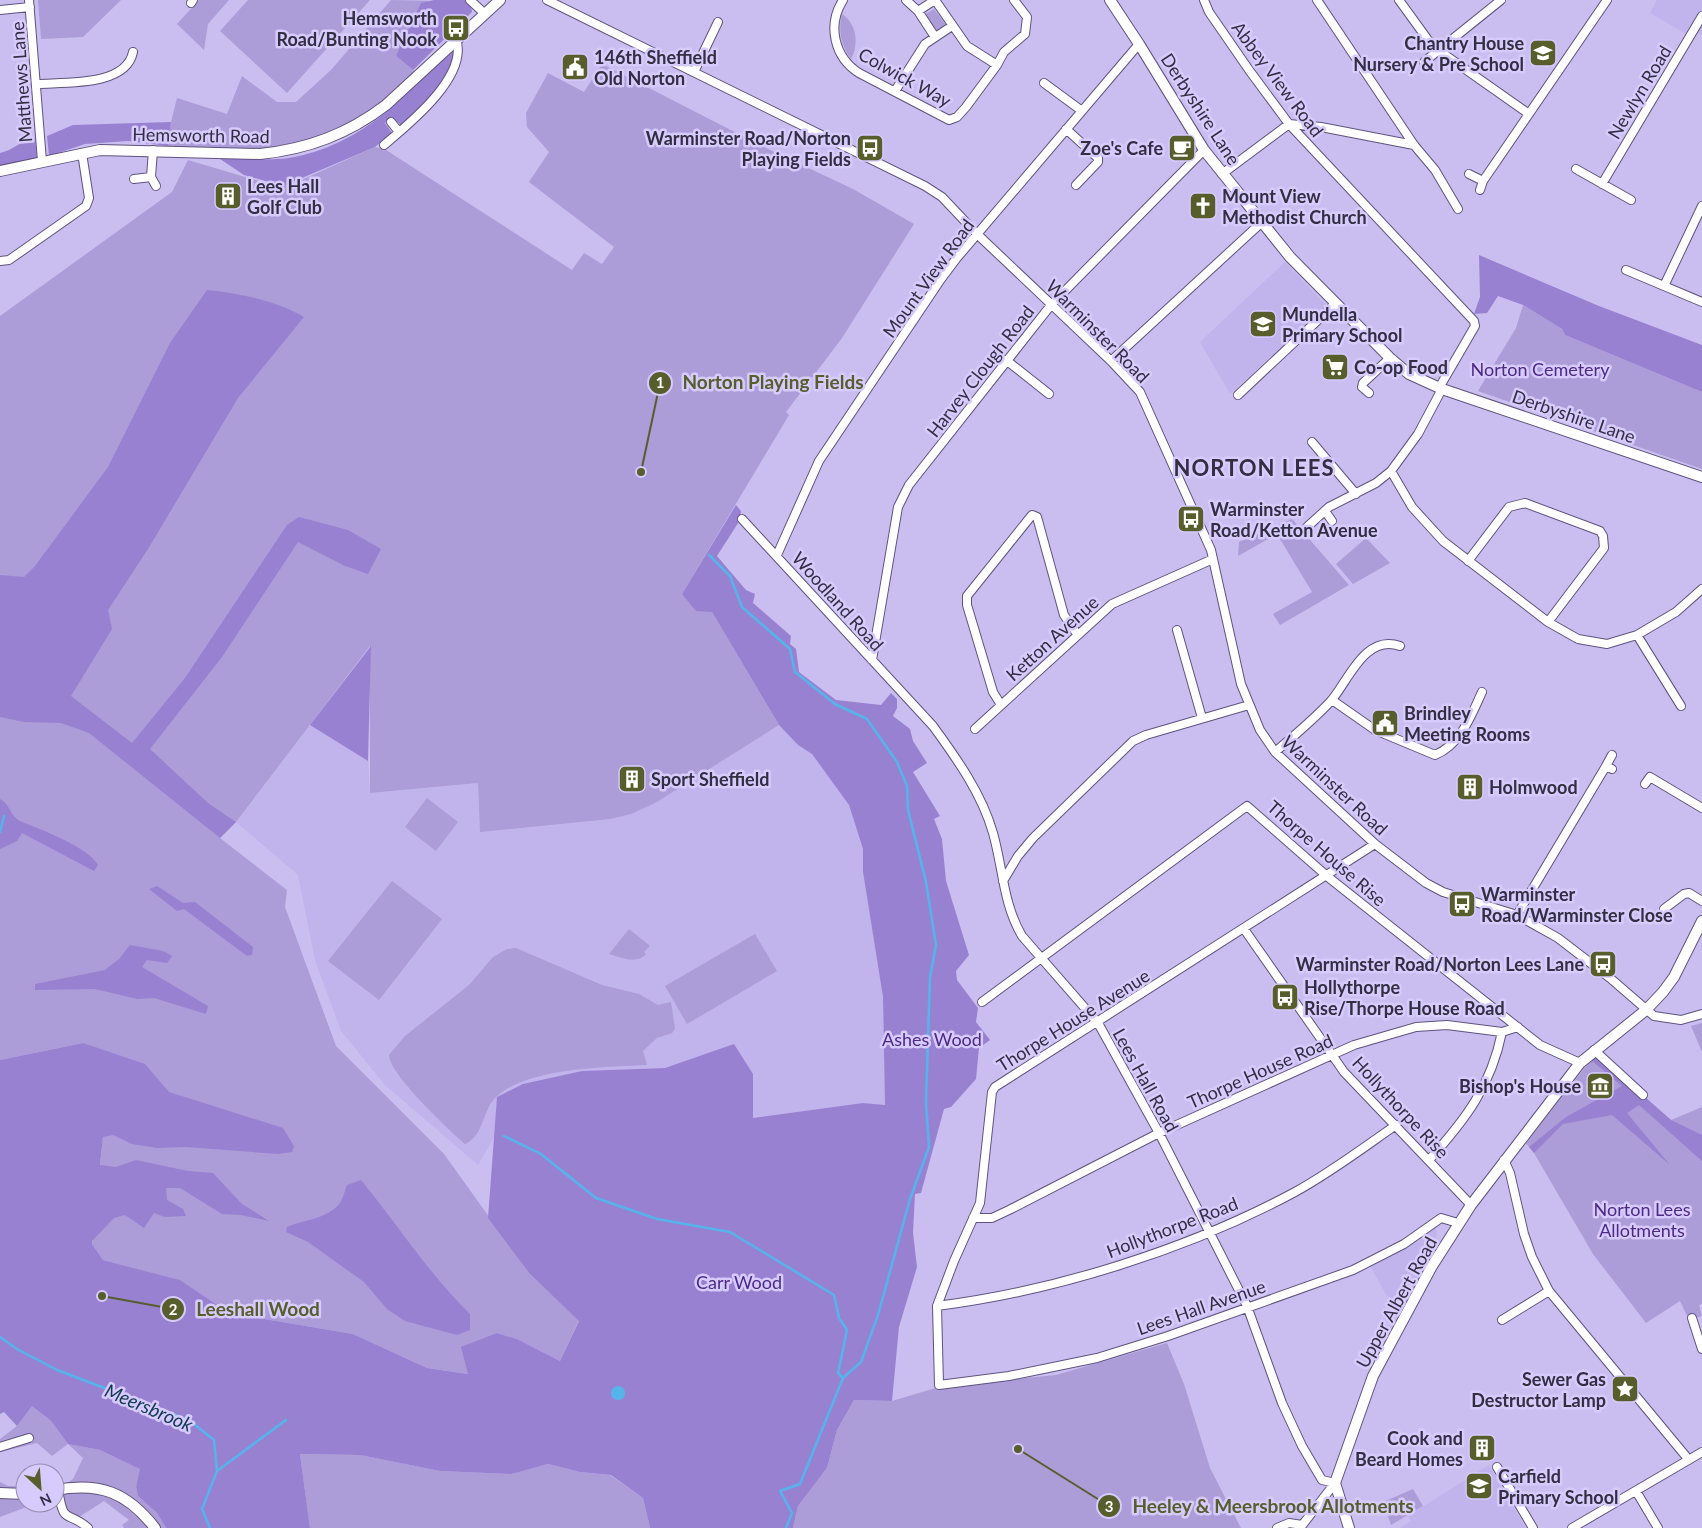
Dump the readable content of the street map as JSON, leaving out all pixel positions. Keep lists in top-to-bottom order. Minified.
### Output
{"streets":{"street":["Colwick Way","Abbey View Road","Matthews Lane","Newlyn Road","Derbyshire Lane","Hemsworth Road","Mount View Road","Warminster Road","Harvey Clough Road","Woodland Road","Ketton Avenue","Thorpe House Rise","Thorpe House Avenue","Thorpe House Road","Lees Hall Road","Hollythorpe Rise","Hollythorpe Road","Upper Albert Road","Lees Hall Avenue"]},"crossings":[["Abbey View Road","Derbyshire Lane"],["Matthews Lane","Hemsworth Road"],["Derbyshire Lane","Mount View Road"],["Derbyshire Lane","Harvey Clough Road"],["Mount View Road","Warminster Road"],["Mount View Road","Woodland Road"],["Warminster Road","Harvey Clough Road"],["Warminster Road","Ketton Avenue"],["Warminster Road","Thorpe House Avenue"],["Warminster Road","Upper Albert Road"],["Harvey Clough Road","Woodland Road"],["Woodland Road","Lees Hall Road"],["Thorpe House Rise","Thorpe House Avenue"],["Thorpe House Rise","Thorpe House Road"],["Thorpe House Rise","Lees Hall Road"],["Thorpe House Rise","Upper Albert Road"],["Thorpe House Avenue","Thorpe House Road"],["Thorpe House Avenue","Lees Hall Road"],["Thorpe House Avenue","Hollythorpe Rise"],["Thorpe House Avenue","Hollythorpe Road"],["Thorpe House Avenue","Lees Hall Avenue"],["Thorpe House Road","Lees Hall Road"],["Thorpe House Road","Hollythorpe Rise"],["Lees Hall Road","Hollythorpe Road"],["Lees Hall Road","Upper Albert Road"],["Lees Hall Road","Lees Hall Avenue"],["Hollythorpe Rise","Hollythorpe Road"],["Hollythorpe Rise","Upper Albert Road"],["Upper Albert Road","Lees Hall Avenue"]],"districts":["NORTON LEES"],"water":["Meersbrook"],"parks":["Norton Cemetery","Ashes Wood","Norton Lees Allotments","Carr Wood"],"places":{"bus stop":["Hemsworth Road/Bunting Nook","Warminster Road/Norton Playing Fields","Warminster Road/Ketton Avenue","Warminster Road/Warminster Close","Warminster Road/Norton Lees Lane","Hollythorpe Rise/Thorpe House Road"],"school or university":["Chantry House Nursery & Pre School","Mundella Primary School","Carfield Primary School"],"public building":["146th Sheffield Old Norton","Brindley Meeting Rooms"],"cafe":["Zoe's Cafe"],"building":["Lees Hall Golf Club","Sport Sheffield","Holmwood","Cook and Beard Homes"],"church":["Mount View Methodist Church"],"supermarket":["Co-op Food"],"other":["Norton Playing Fields","Leeshall Wood","Heeley & Meersbrook Allotments"],"museum":["Bishop's House"],"place":["Sewer Gas Destructor Lamp"]},"north":"bottom right"}
